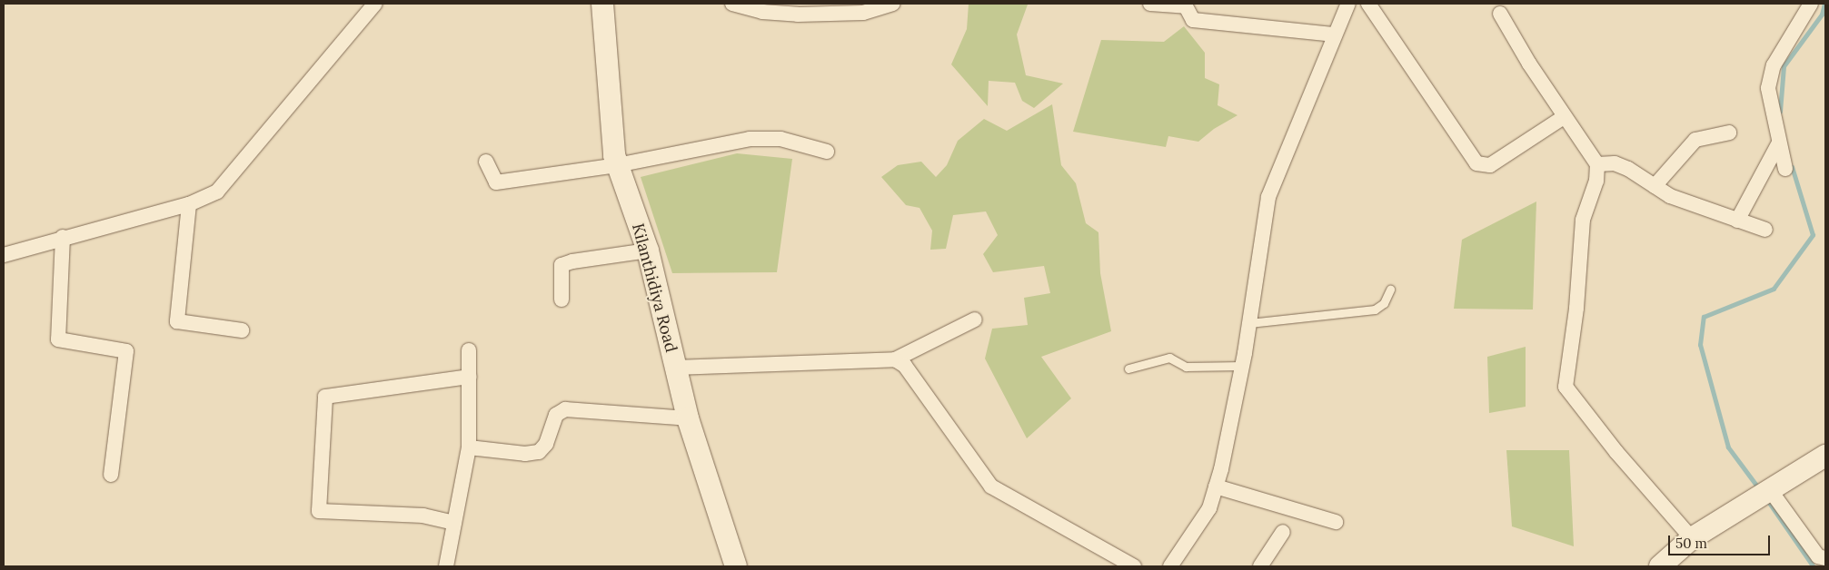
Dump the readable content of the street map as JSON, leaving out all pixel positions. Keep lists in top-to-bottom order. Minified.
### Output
{"streets":{"street":["Kilanthidiya Road"]},"scale_bar":"50 m"}
